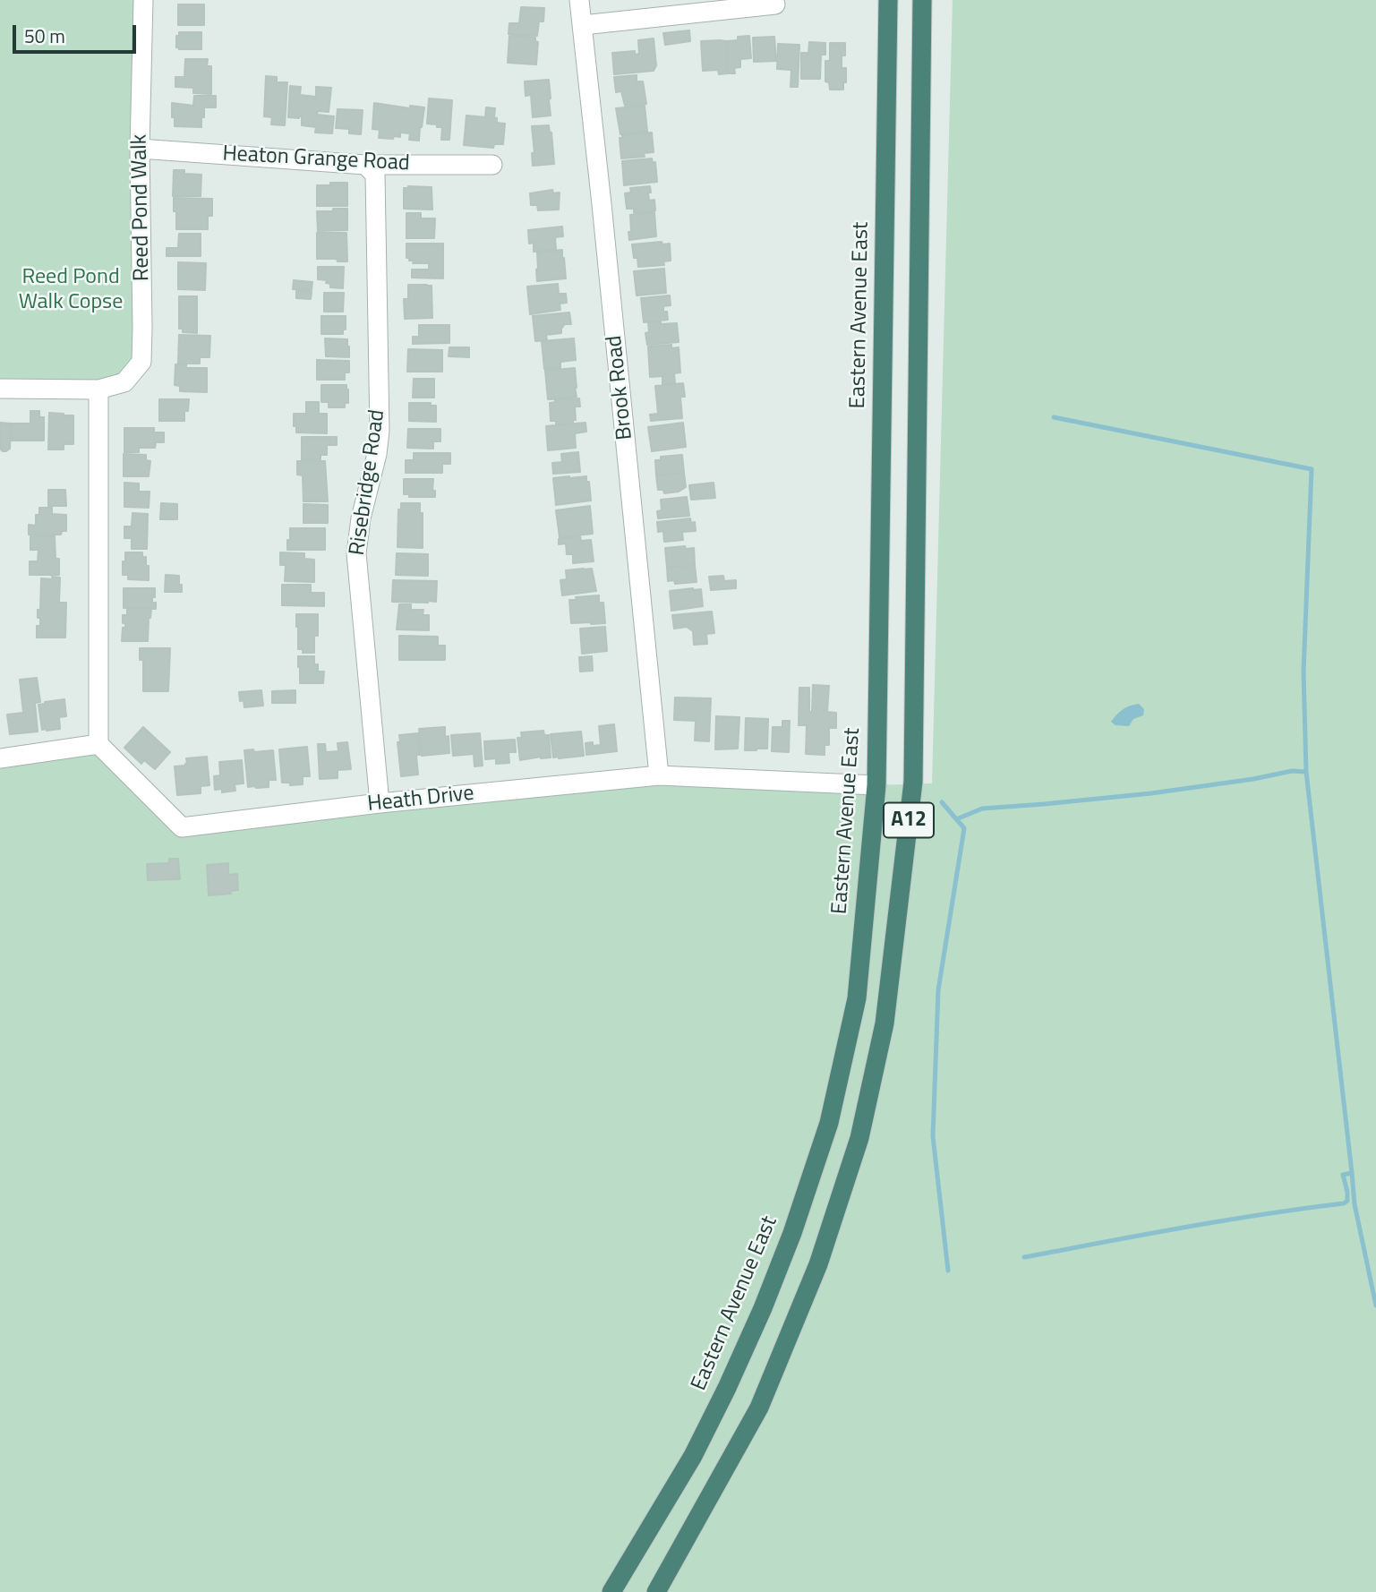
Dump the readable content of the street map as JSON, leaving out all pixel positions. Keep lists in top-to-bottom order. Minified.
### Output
{"streets":{"highway":["Eastern Avenue East","A12"],"street":["Heaton Grange Road","Reed Pond Walk","Brook Road","Risebridge Road","Heath Drive"]},"crossings":[["Heaton Grange Road","Reed Pond Walk"],["Heaton Grange Road","Risebridge Road"],["Eastern Avenue East","Heath Drive"],["Brook Road","Heath Drive"],["Risebridge Road","Heath Drive"]],"parks":["Reed Pond Walk Copse"],"scale_bar":"50 m"}
